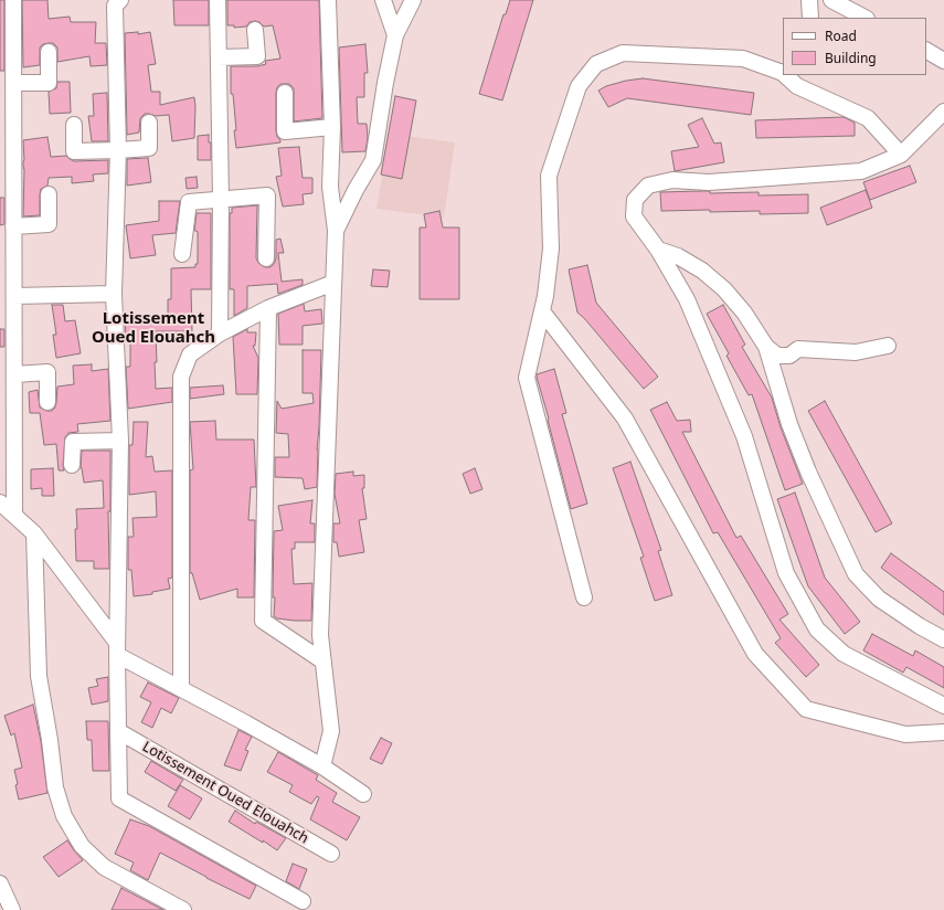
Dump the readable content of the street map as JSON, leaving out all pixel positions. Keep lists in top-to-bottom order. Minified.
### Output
{"streets":{"street":["Lotissement Oued Elouahch"]},"districts":["Lotissement Oued Elouahch"],"legend":["Road","Building"]}
